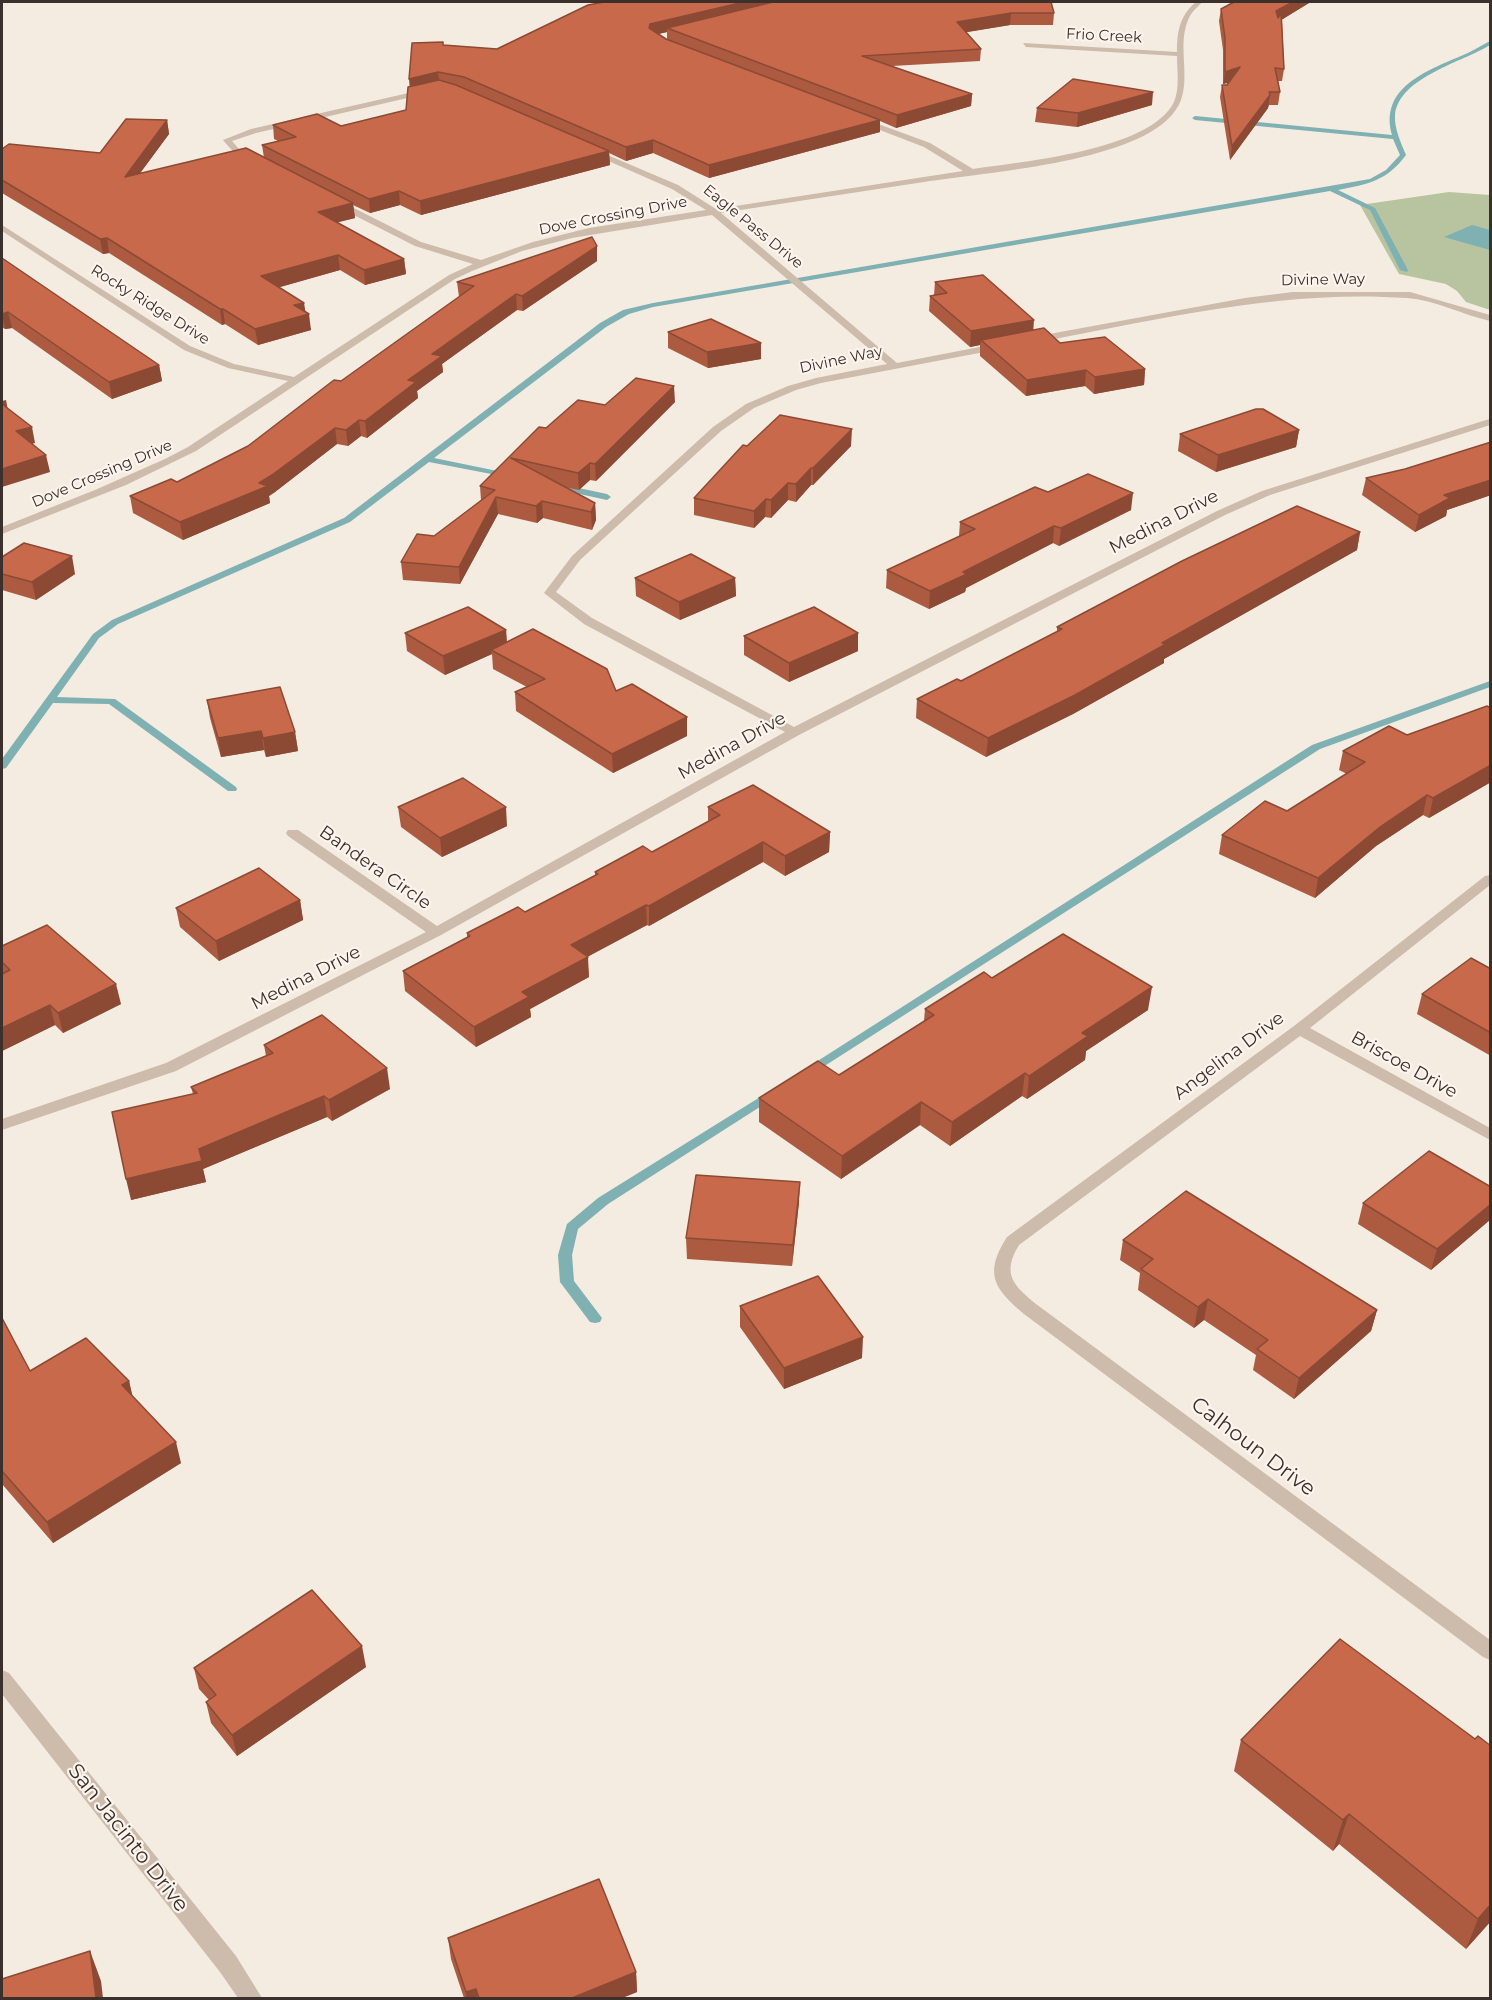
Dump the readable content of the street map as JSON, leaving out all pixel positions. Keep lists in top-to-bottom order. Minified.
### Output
{"streets":{"street":["Frio Creek","Dove Crossing Drive","Eagle Pass Drive","Divine Way","Rocky Ridge Drive","Medina Drive","Bandera Circle","Angelina Drive","Briscoe Drive","Calhoun Drive","San Jacinto Drive"]},"crossings":[["Frio Creek","Dove Crossing Drive"],["Dove Crossing Drive","Eagle Pass Drive"],["Dove Crossing Drive","Rocky Ridge Drive"],["Eagle Pass Drive","Divine Way"],["Divine Way","Medina Drive"],["Medina Drive","Bandera Circle"],["Angelina Drive","Briscoe Drive"],["Angelina Drive","Calhoun Drive"]]}
